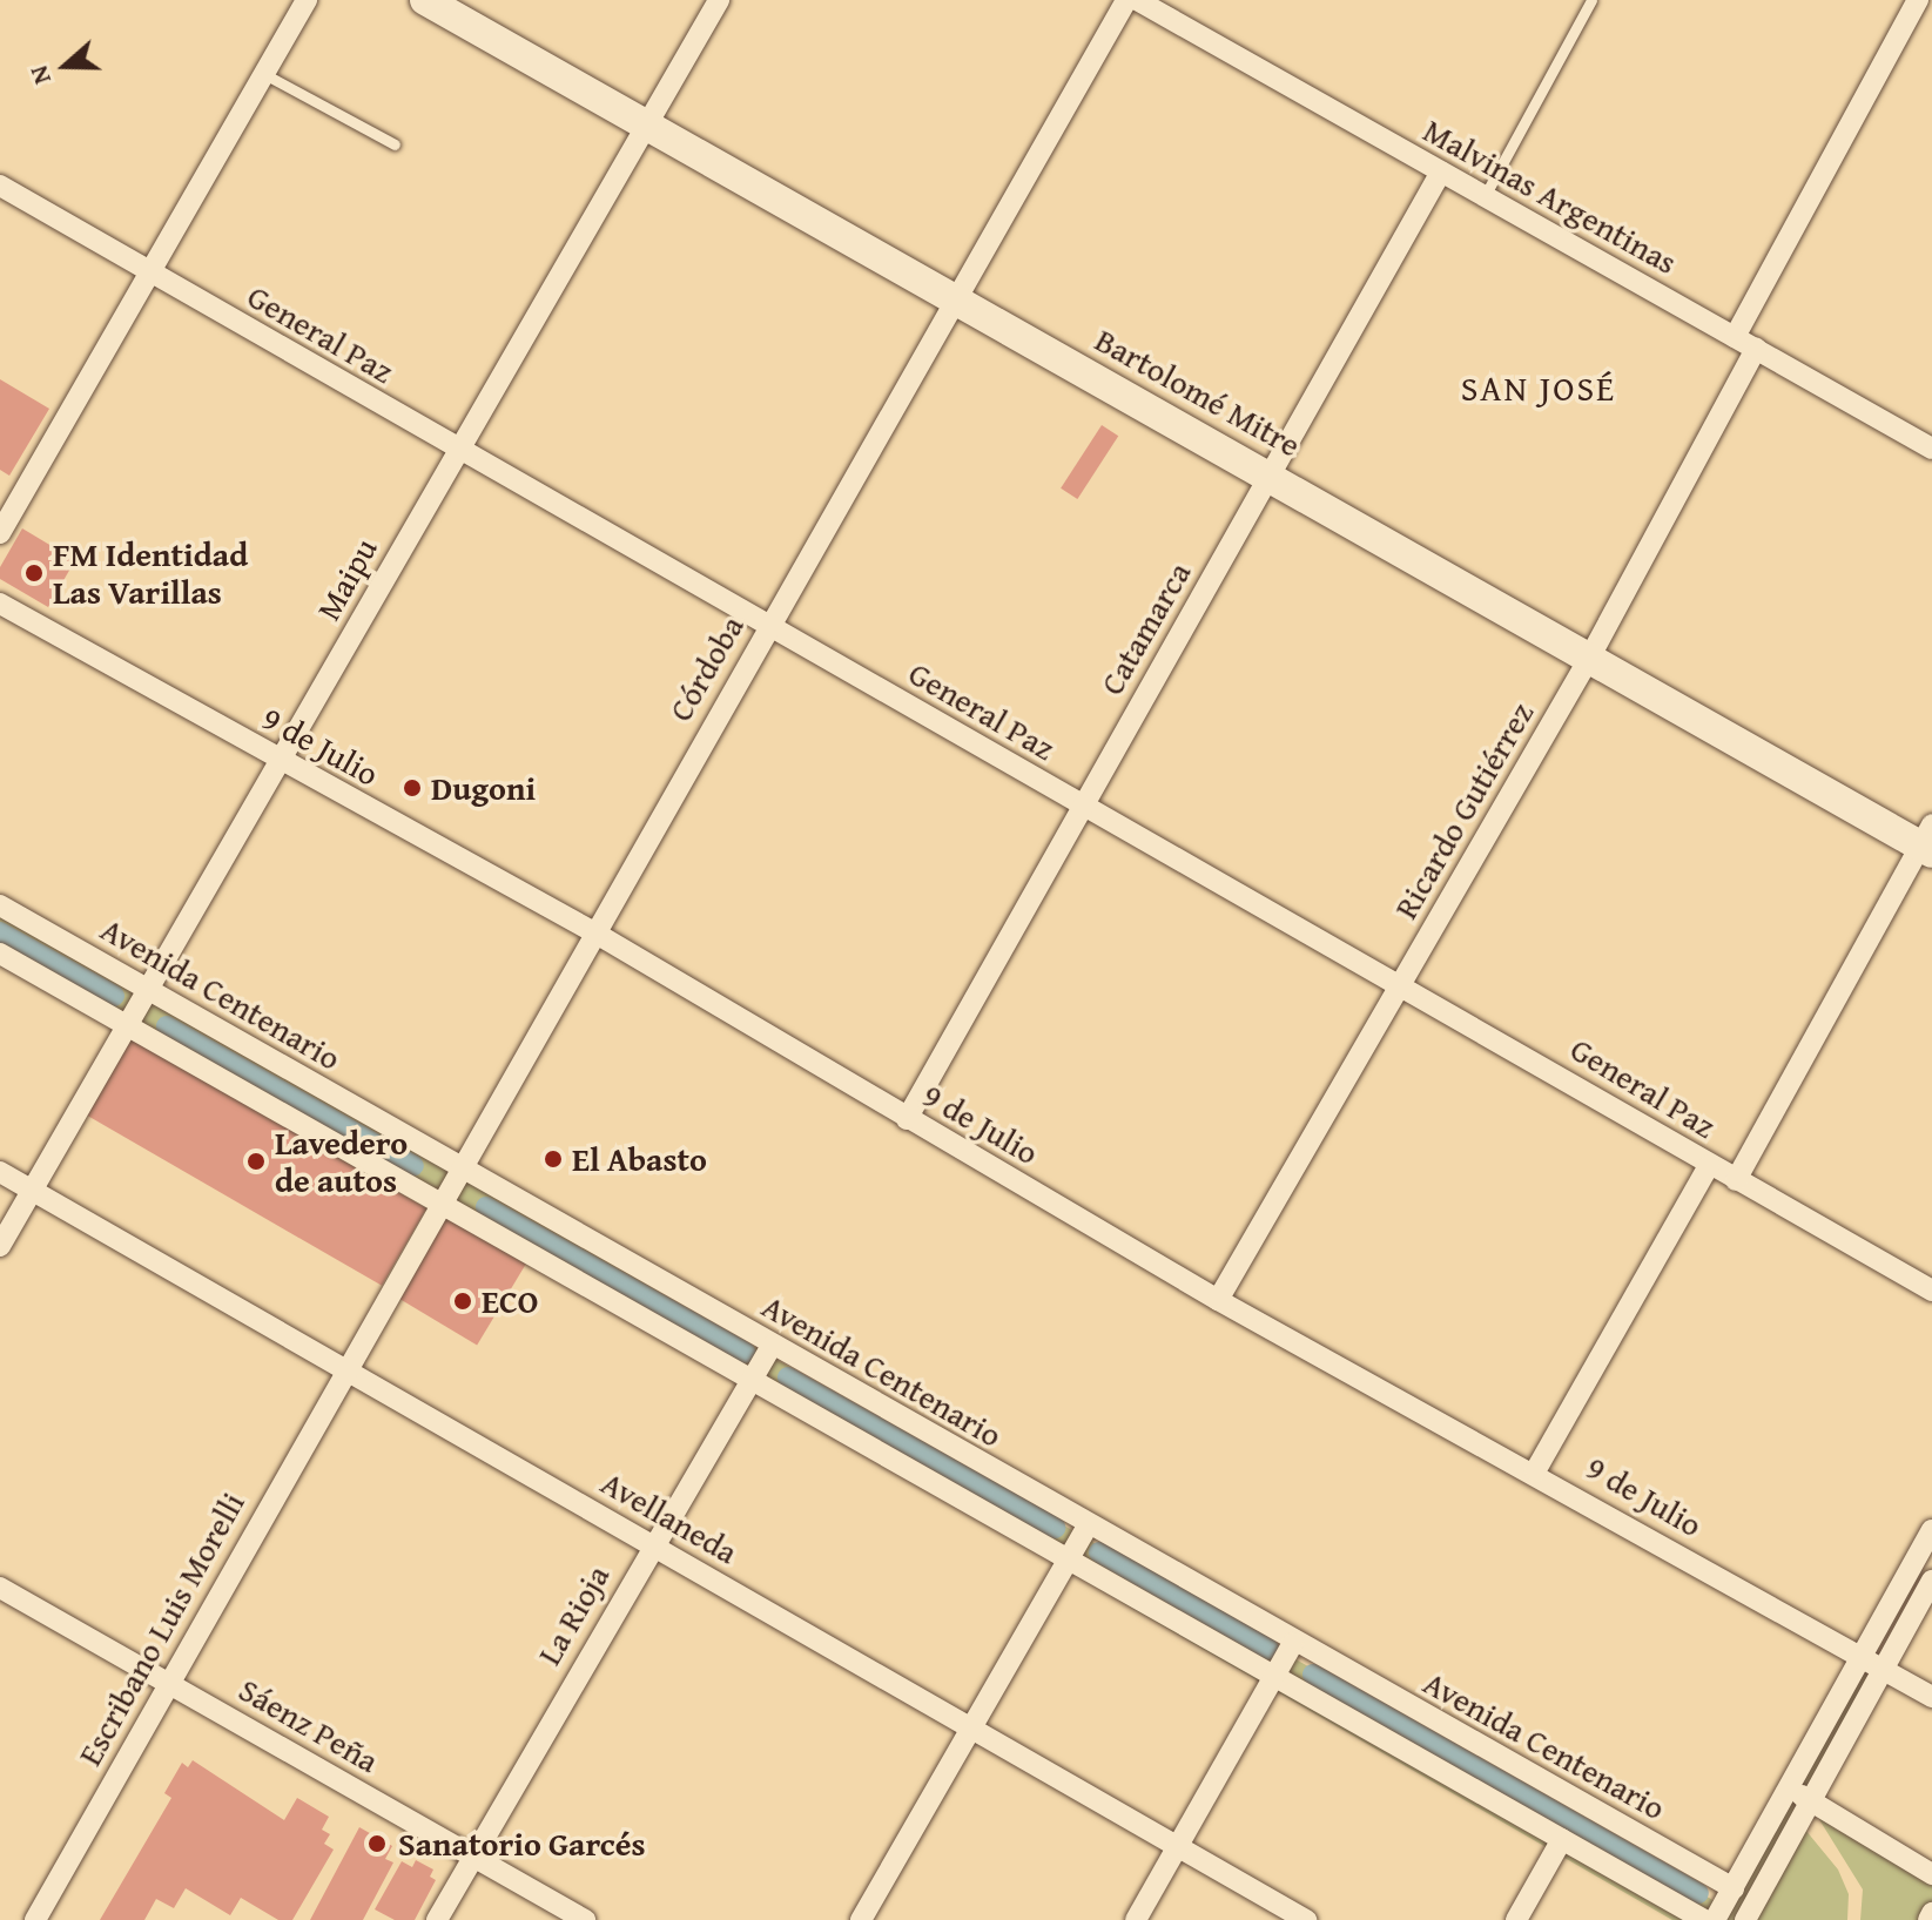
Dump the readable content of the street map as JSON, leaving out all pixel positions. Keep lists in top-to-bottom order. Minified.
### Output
{"streets":{"main road":["Bartolomé Mitre"],"street":["Malvinas Argentinas","General Paz","Maipu","Catamarca","Córdoba","9 de Julio","Ricardo Gutiérrez","Avenida Centenario","Avellaneda","La Rioja","Escribano Luis Morelli","Sáenz Peña"]},"crossings":[["Malvinas Argentinas","Catamarca"],["Malvinas Argentinas","Ricardo Gutiérrez"],["General Paz","Maipu"],["General Paz","Catamarca"],["General Paz","Córdoba"],["General Paz","Ricardo Gutiérrez"],["Bartolomé Mitre","Maipu"],["Bartolomé Mitre","Catamarca"],["Bartolomé Mitre","Córdoba"],["Bartolomé Mitre","Ricardo Gutiérrez"],["Maipu","9 de Julio"],["Maipu","Avenida Centenario"],["Maipu","Avellaneda"],["Catamarca","9 de Julio"],["Córdoba","9 de Julio"],["Córdoba","Avenida Centenario"],["Córdoba","Avellaneda"],["Córdoba","Escribano Luis Morelli"],["9 de Julio","Ricardo Gutiérrez"],["Avenida Centenario","La Rioja"],["Avellaneda","La Rioja"],["Avellaneda","Escribano Luis Morelli"],["La Rioja","Sáenz Peña"],["Escribano Luis Morelli","Sáenz Peña"]],"districts":["SAN JOSÉ"],"places":["FM Identidad Las Varillas","Dugoni","El Abasto","Lavedero de autos","ECO","Sanatorio Garcés"],"north":"left"}
